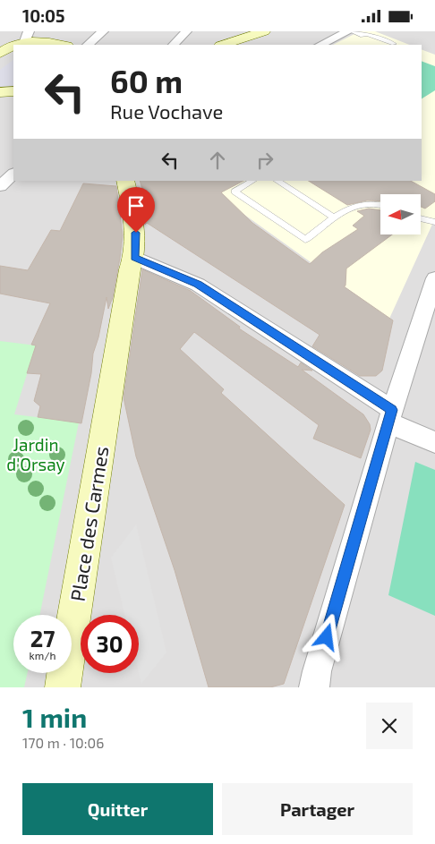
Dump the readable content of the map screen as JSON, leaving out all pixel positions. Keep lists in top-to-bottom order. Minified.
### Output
{"streets":{"street":["Place des Carmes"]},"parks":["Jardin d'Orsay"],"north":"left","page":{"status":"10:05","turn":["60 m","Rue Vochave"],"speed":"27 km/h","limit":"30","heading":["1 min","170 m · 10:06"],"buttons":["Quitter","Partager"]}}
